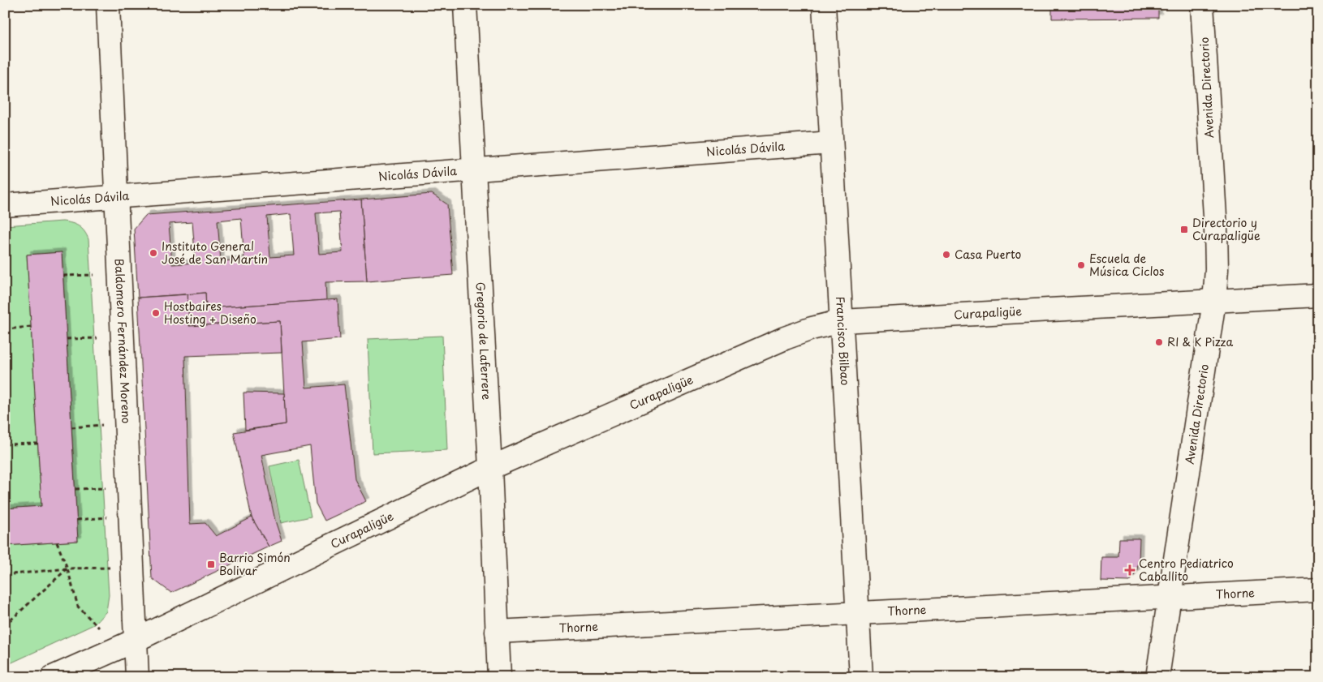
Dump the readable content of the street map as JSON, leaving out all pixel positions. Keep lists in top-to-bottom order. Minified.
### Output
{"streets":{"street":["Avenida Directorio","Nicolás Dávila","Curapaligüe","Baldomero Fernández Moreno","Gregorio de Laferrere","Francisco Bilbao","Thorne"]},"crossings":[["Avenida Directorio","Curapaligüe"],["Avenida Directorio","Thorne"],["Nicolás Dávila","Baldomero Fernández Moreno"],["Nicolás Dávila","Gregorio de Laferrere"],["Nicolás Dávila","Francisco Bilbao"],["Curapaligüe","Baldomero Fernández Moreno"],["Curapaligüe","Gregorio de Laferrere"],["Curapaligüe","Francisco Bilbao"],["Gregorio de Laferrere","Thorne"],["Francisco Bilbao","Thorne"]],"places":{"transit":["Directorio y Curapaligüe","Barrio Simón Bolivar"],"other":["Instituto General José de San Martín","Casa Puerto","Escuela de Música Ciclos","Hostbaires Hosting + Diseño","RI & K Pizza"],"health":["Centro Pediatrico Caballito"]}}
